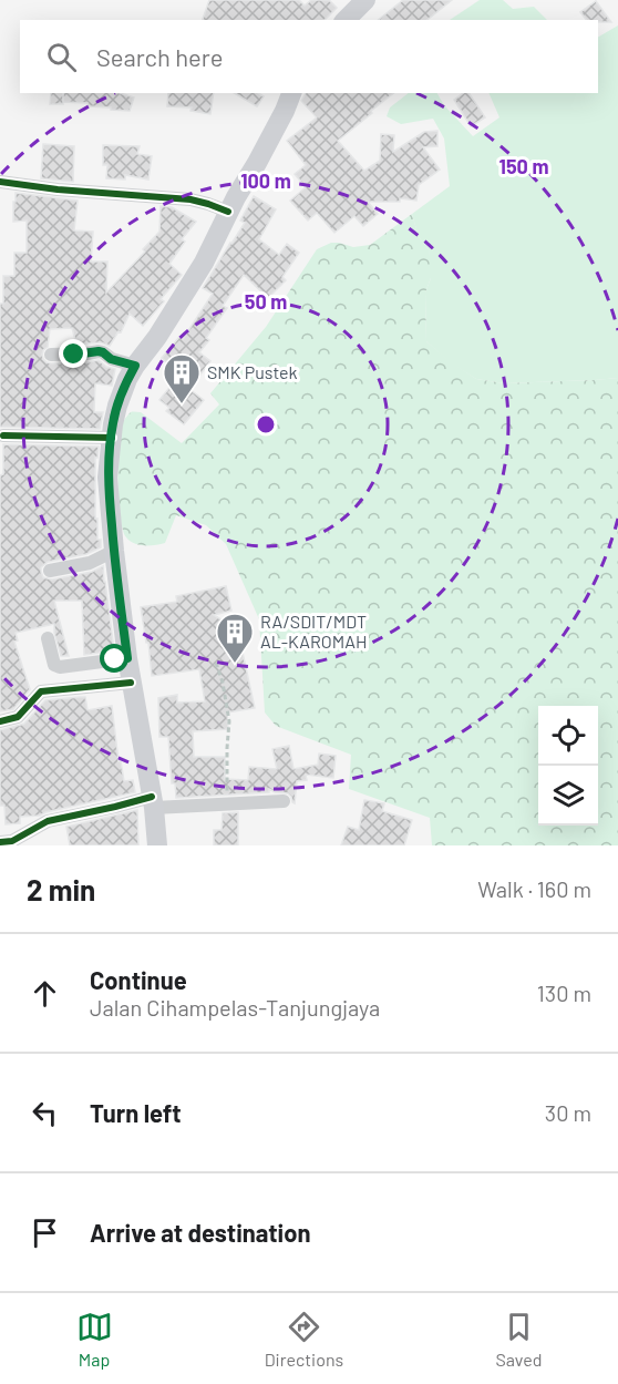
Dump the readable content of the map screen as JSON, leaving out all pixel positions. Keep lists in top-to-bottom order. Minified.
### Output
{"places":{"building":["SMK Pustek","RA/SDIT/MDT AL-KAROMAH"]},"page":{"search":"Search here","heading":["2 min","Walk · 160 m"],"list":[["Continue","Jalan Cihampelas-Tanjungjaya","130 m"],["Turn left","30 m"],"Arrive at destination"],"nav":["Map","Directions","Saved"]},"rings":["150 m","100 m","50 m"]}
